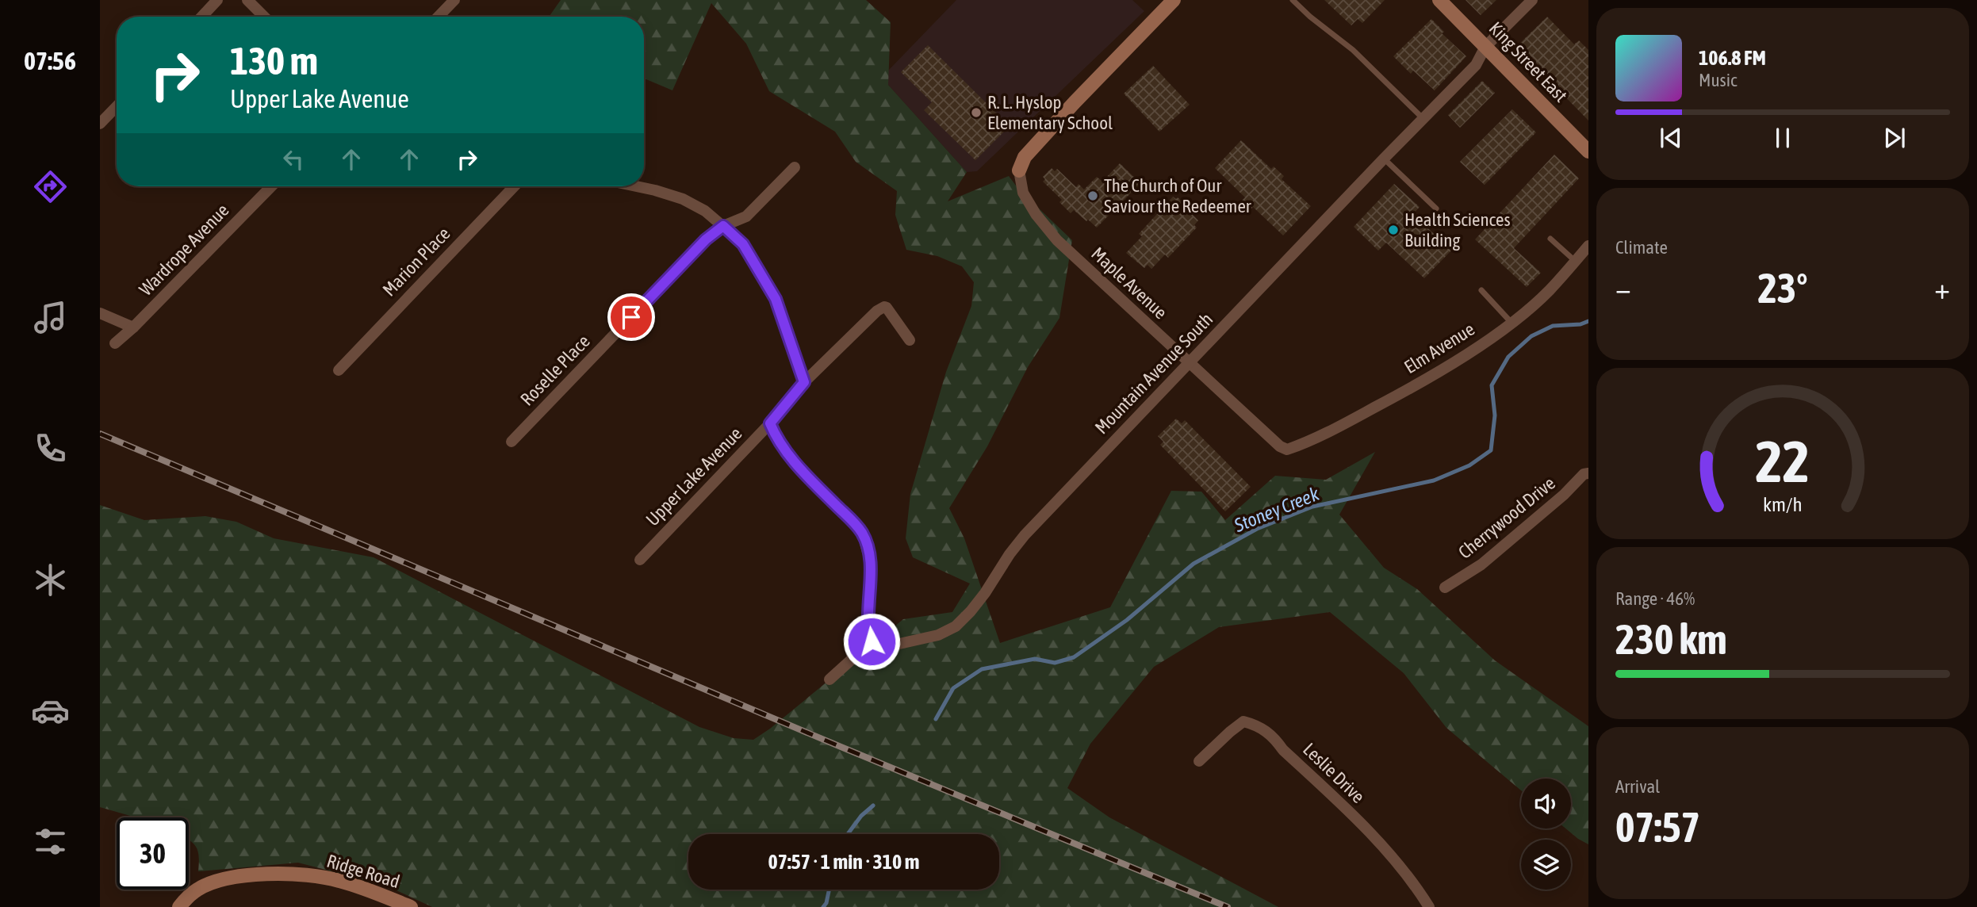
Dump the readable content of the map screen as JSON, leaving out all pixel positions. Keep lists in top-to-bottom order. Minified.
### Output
{"streets":{"main road":["King Street East","Ridge Road"],"street":["Wardrope Avenue","Marion Place","Maple Avenue","Elm Avenue","Roselle Place","Mountain Avenue South","Upper Lake Avenue","Cherrywood Drive","Leslie Drive"]},"crossings":[["King Street East","Mountain Avenue South"],["Maple Avenue","Elm Avenue"],["Maple Avenue","Mountain Avenue South"]],"water":["Stoney Creek"],"places":["R. L. Hyslop Elementary School","The Church of Our Saviour the Redeemer","Health Sciences Building"],"page":{"tabs":"07:56","turn":["130 m","Upper Lake Avenue"],"song":["106.8 FM","Music"],"tile":["Climate",["Range · 46%","230 km"],["Arrival","07:57"]],"heat":["−","23°","+"],"limit":"30","trip":"07:57 · 1 min · 310 m","gauge":["22","km/h"]}}
